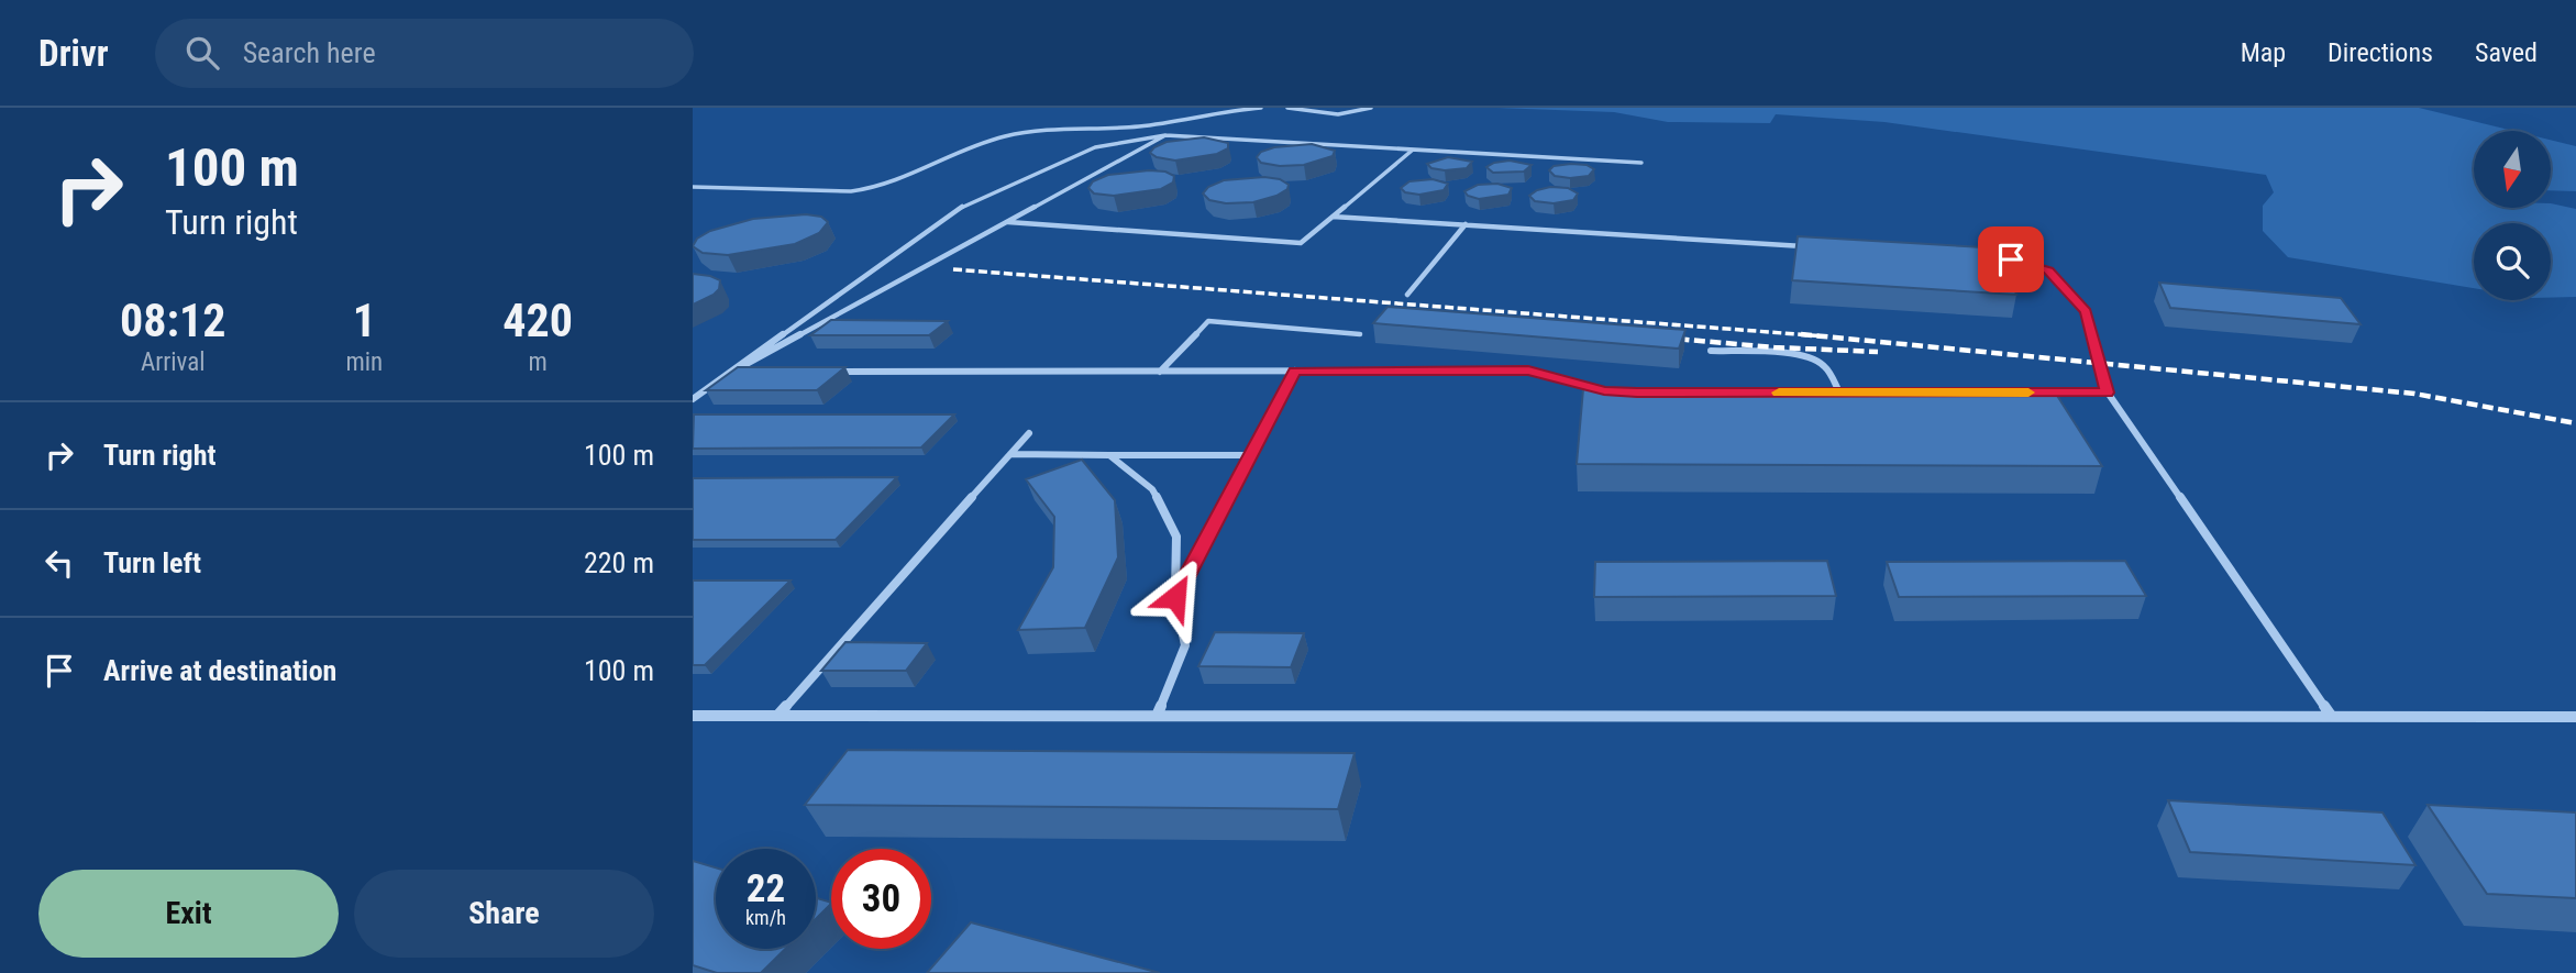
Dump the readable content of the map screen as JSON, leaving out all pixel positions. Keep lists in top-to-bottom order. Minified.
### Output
{"north":"bottom","page":{"header":"Drivr","search":"Search here","nav":["Map","Directions","Saved"],"turn":["100 m","Turn right"],"eta":["08:12","Arrival","1","min","420","m"],"list":[{"name":"Turn right","value":"100 m"},{"name":"Turn left","value":"220 m"},{"name":"Arrive at destination","value":"100 m"}],"speed":"22 km/h","limit":"30","buttons":["Exit","Share"]}}
